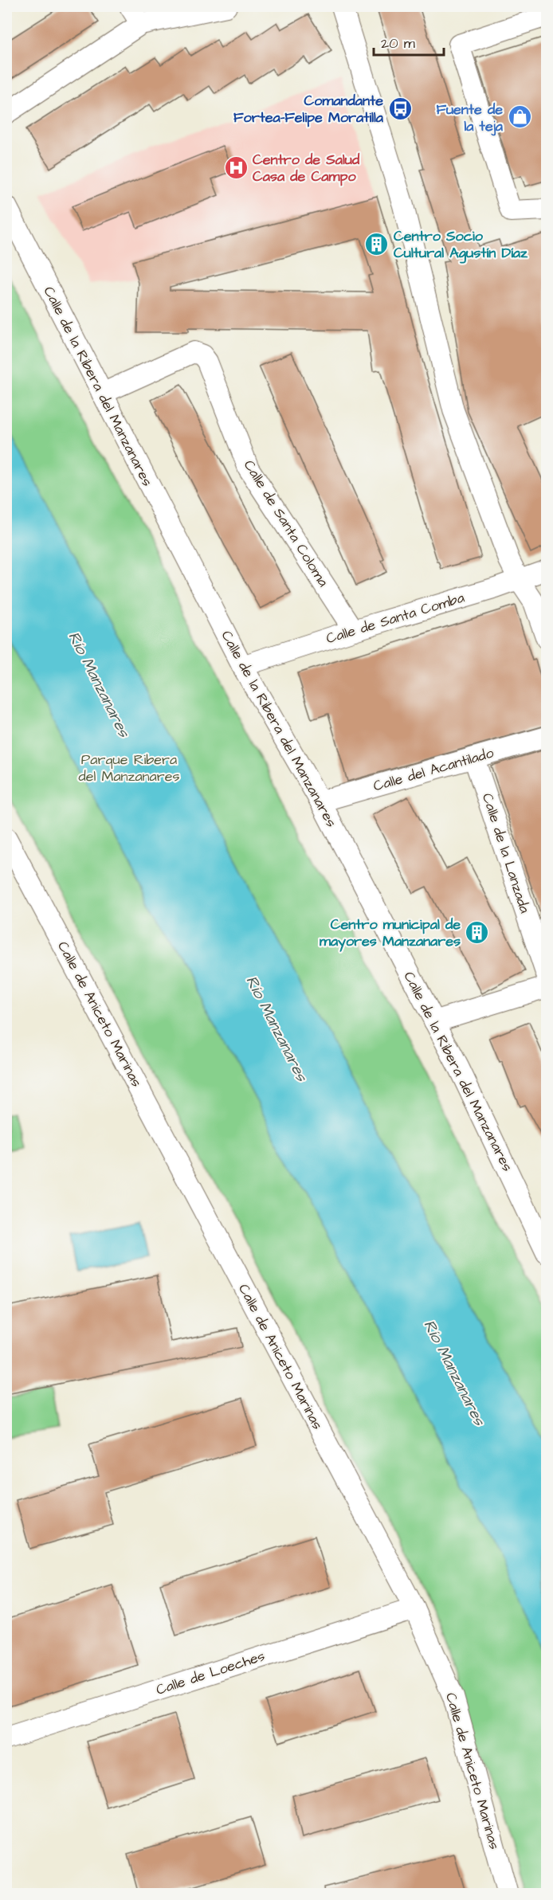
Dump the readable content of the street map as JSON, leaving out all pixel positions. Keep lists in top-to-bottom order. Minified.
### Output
{"streets":{"street":["Calle de la Ribera del Manzanares","Calle de Santa Coloma","Calle de Santa Comba","Calle del Acantilado","Calle de la Lanzada","Calle de Aniceto Marinas","Calle de Loeches"]},"crossings":[["Calle de la Ribera del Manzanares","Calle de Santa Coloma"],["Calle de la Ribera del Manzanares","Calle de Santa Comba"],["Calle de la Ribera del Manzanares","Calle del Acantilado"],["Calle de Santa Coloma","Calle de Santa Comba"],["Calle del Acantilado","Calle de la Lanzada"],["Calle de Aniceto Marinas","Calle de Loeches"]],"water":["Río Manzanares"],"parks":["Parque Ribera del Manzanares"],"places":{"bus stop":["Comandante Fortea-Felipe Moratilla"],"shop":["Fuente de la teja"],"hospital":["Centro de Salud Casa de Campo"],"building":["Centro Socio Cultural Agustín Díaz","Centro municipal de mayores Manzanares"]},"scale_bar":"20 m"}
